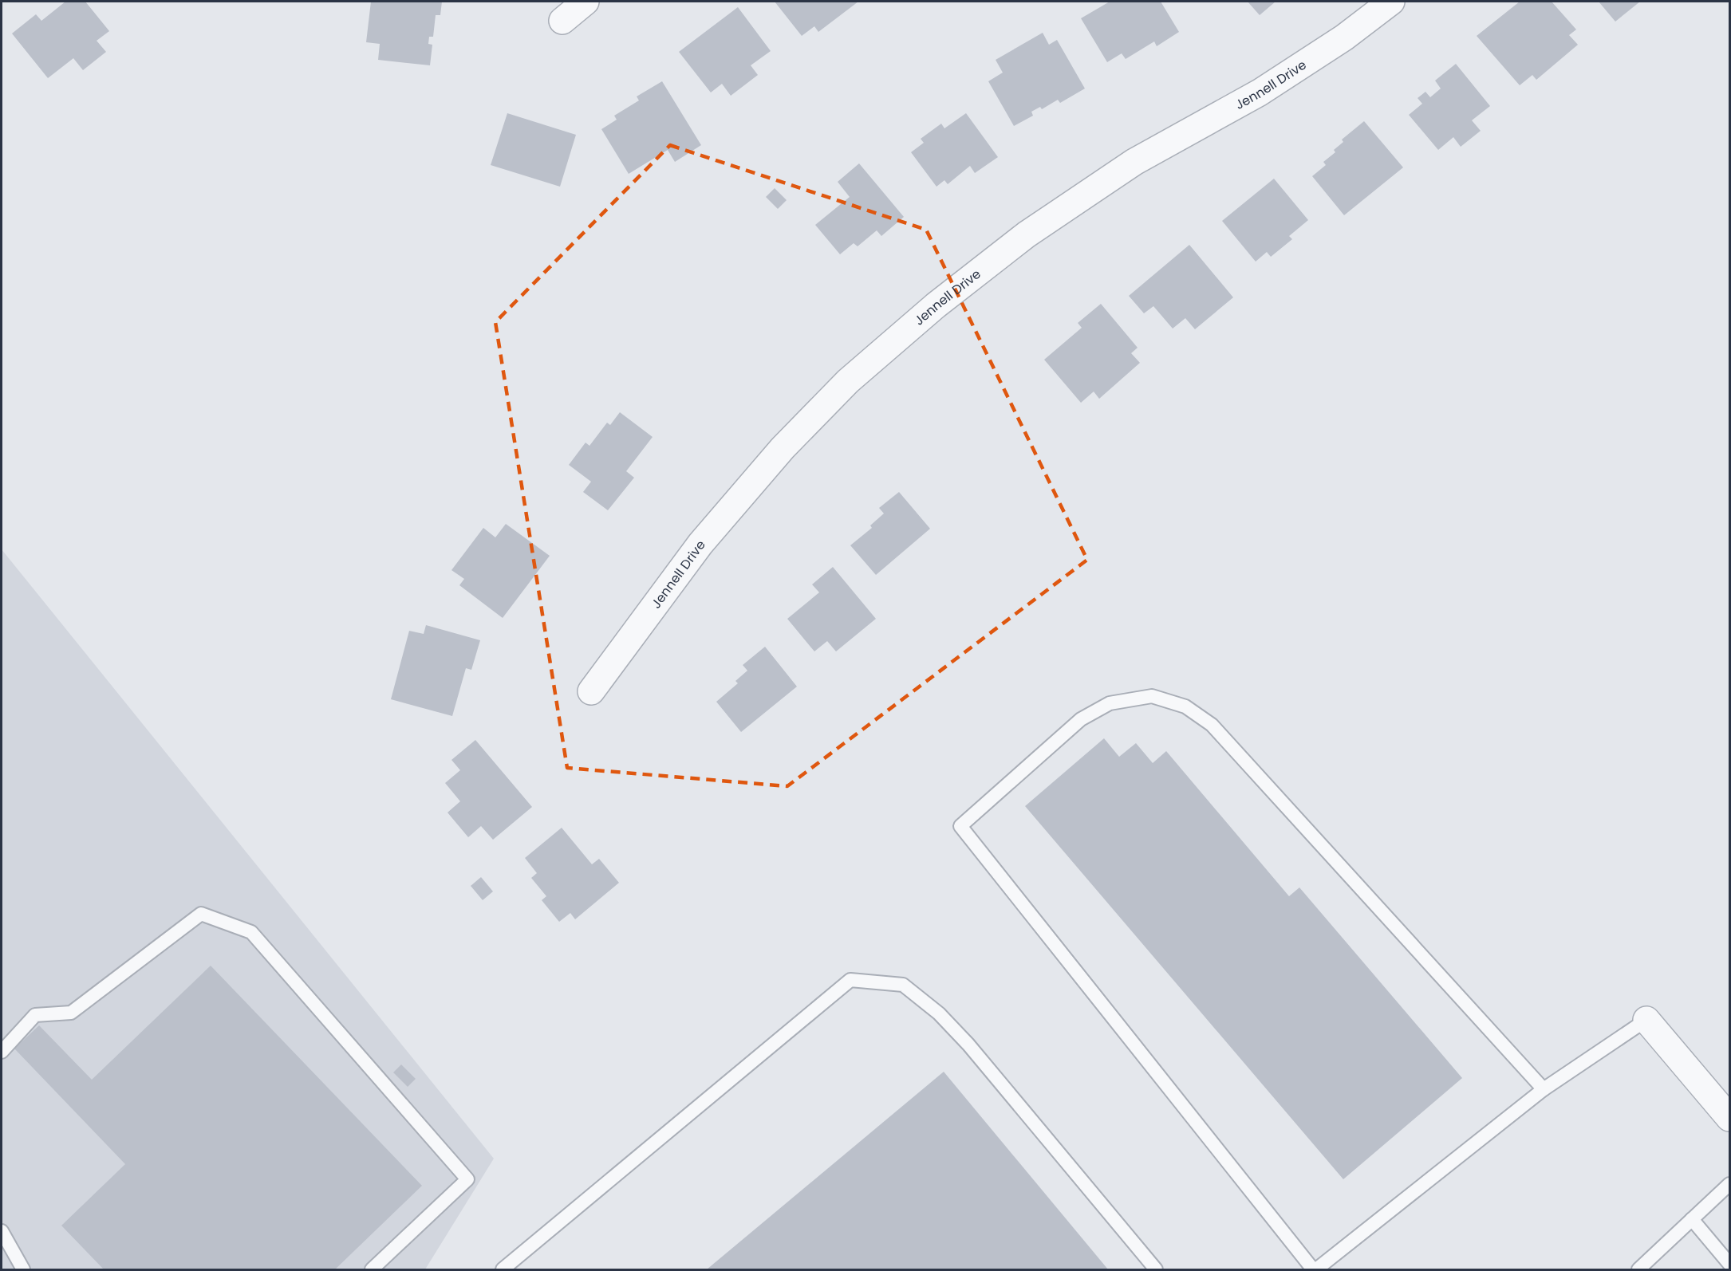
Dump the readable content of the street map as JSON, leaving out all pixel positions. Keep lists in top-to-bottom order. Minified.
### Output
{"streets":{"street":["Jennell Drive"]}}
